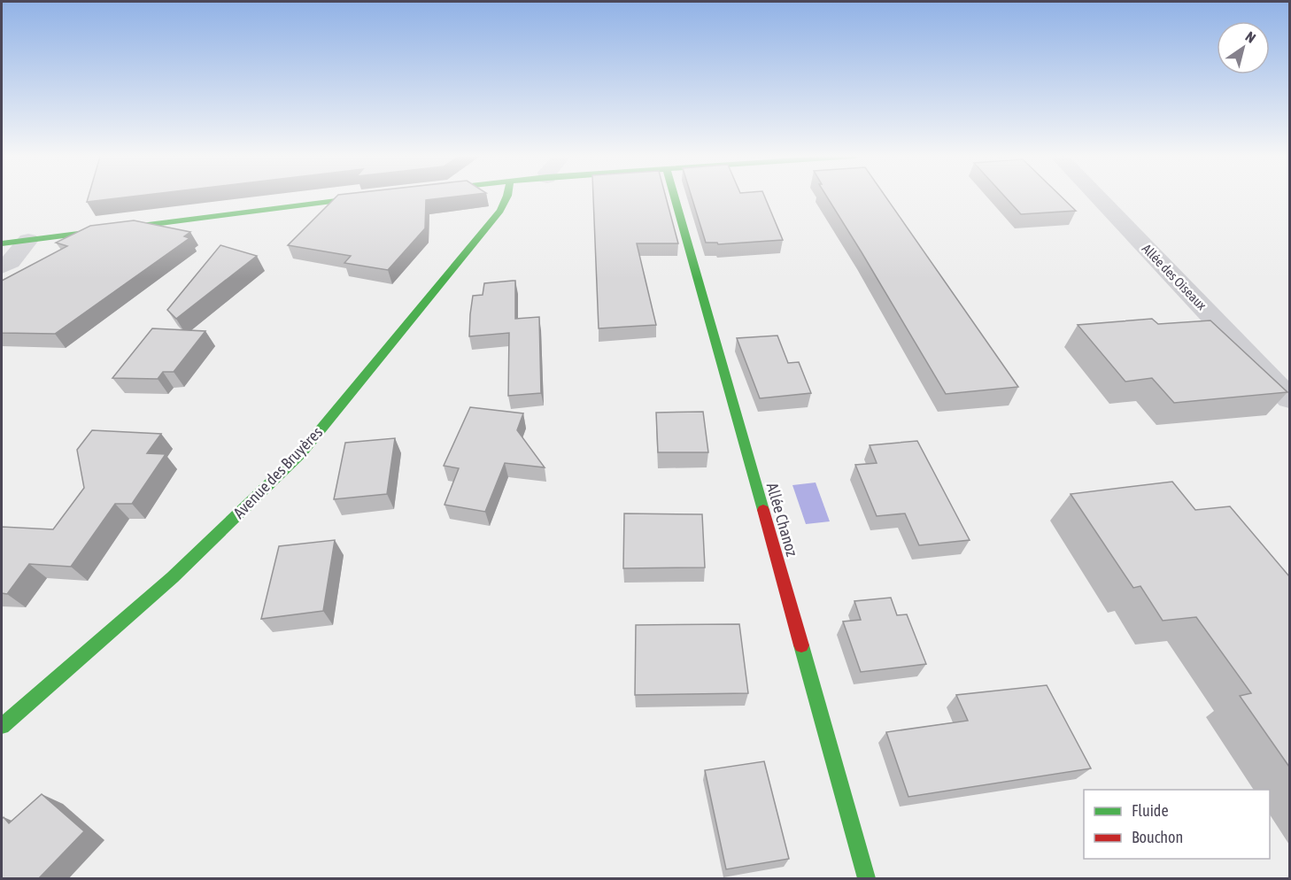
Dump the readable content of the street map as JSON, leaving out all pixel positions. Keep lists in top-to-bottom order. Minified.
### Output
{"streets":{"street":["Allée des Oiseaux","Avenue des Bruyères","Allée Chanoz"]},"legend":["Fluide","Bouchon"],"north":"top right"}
